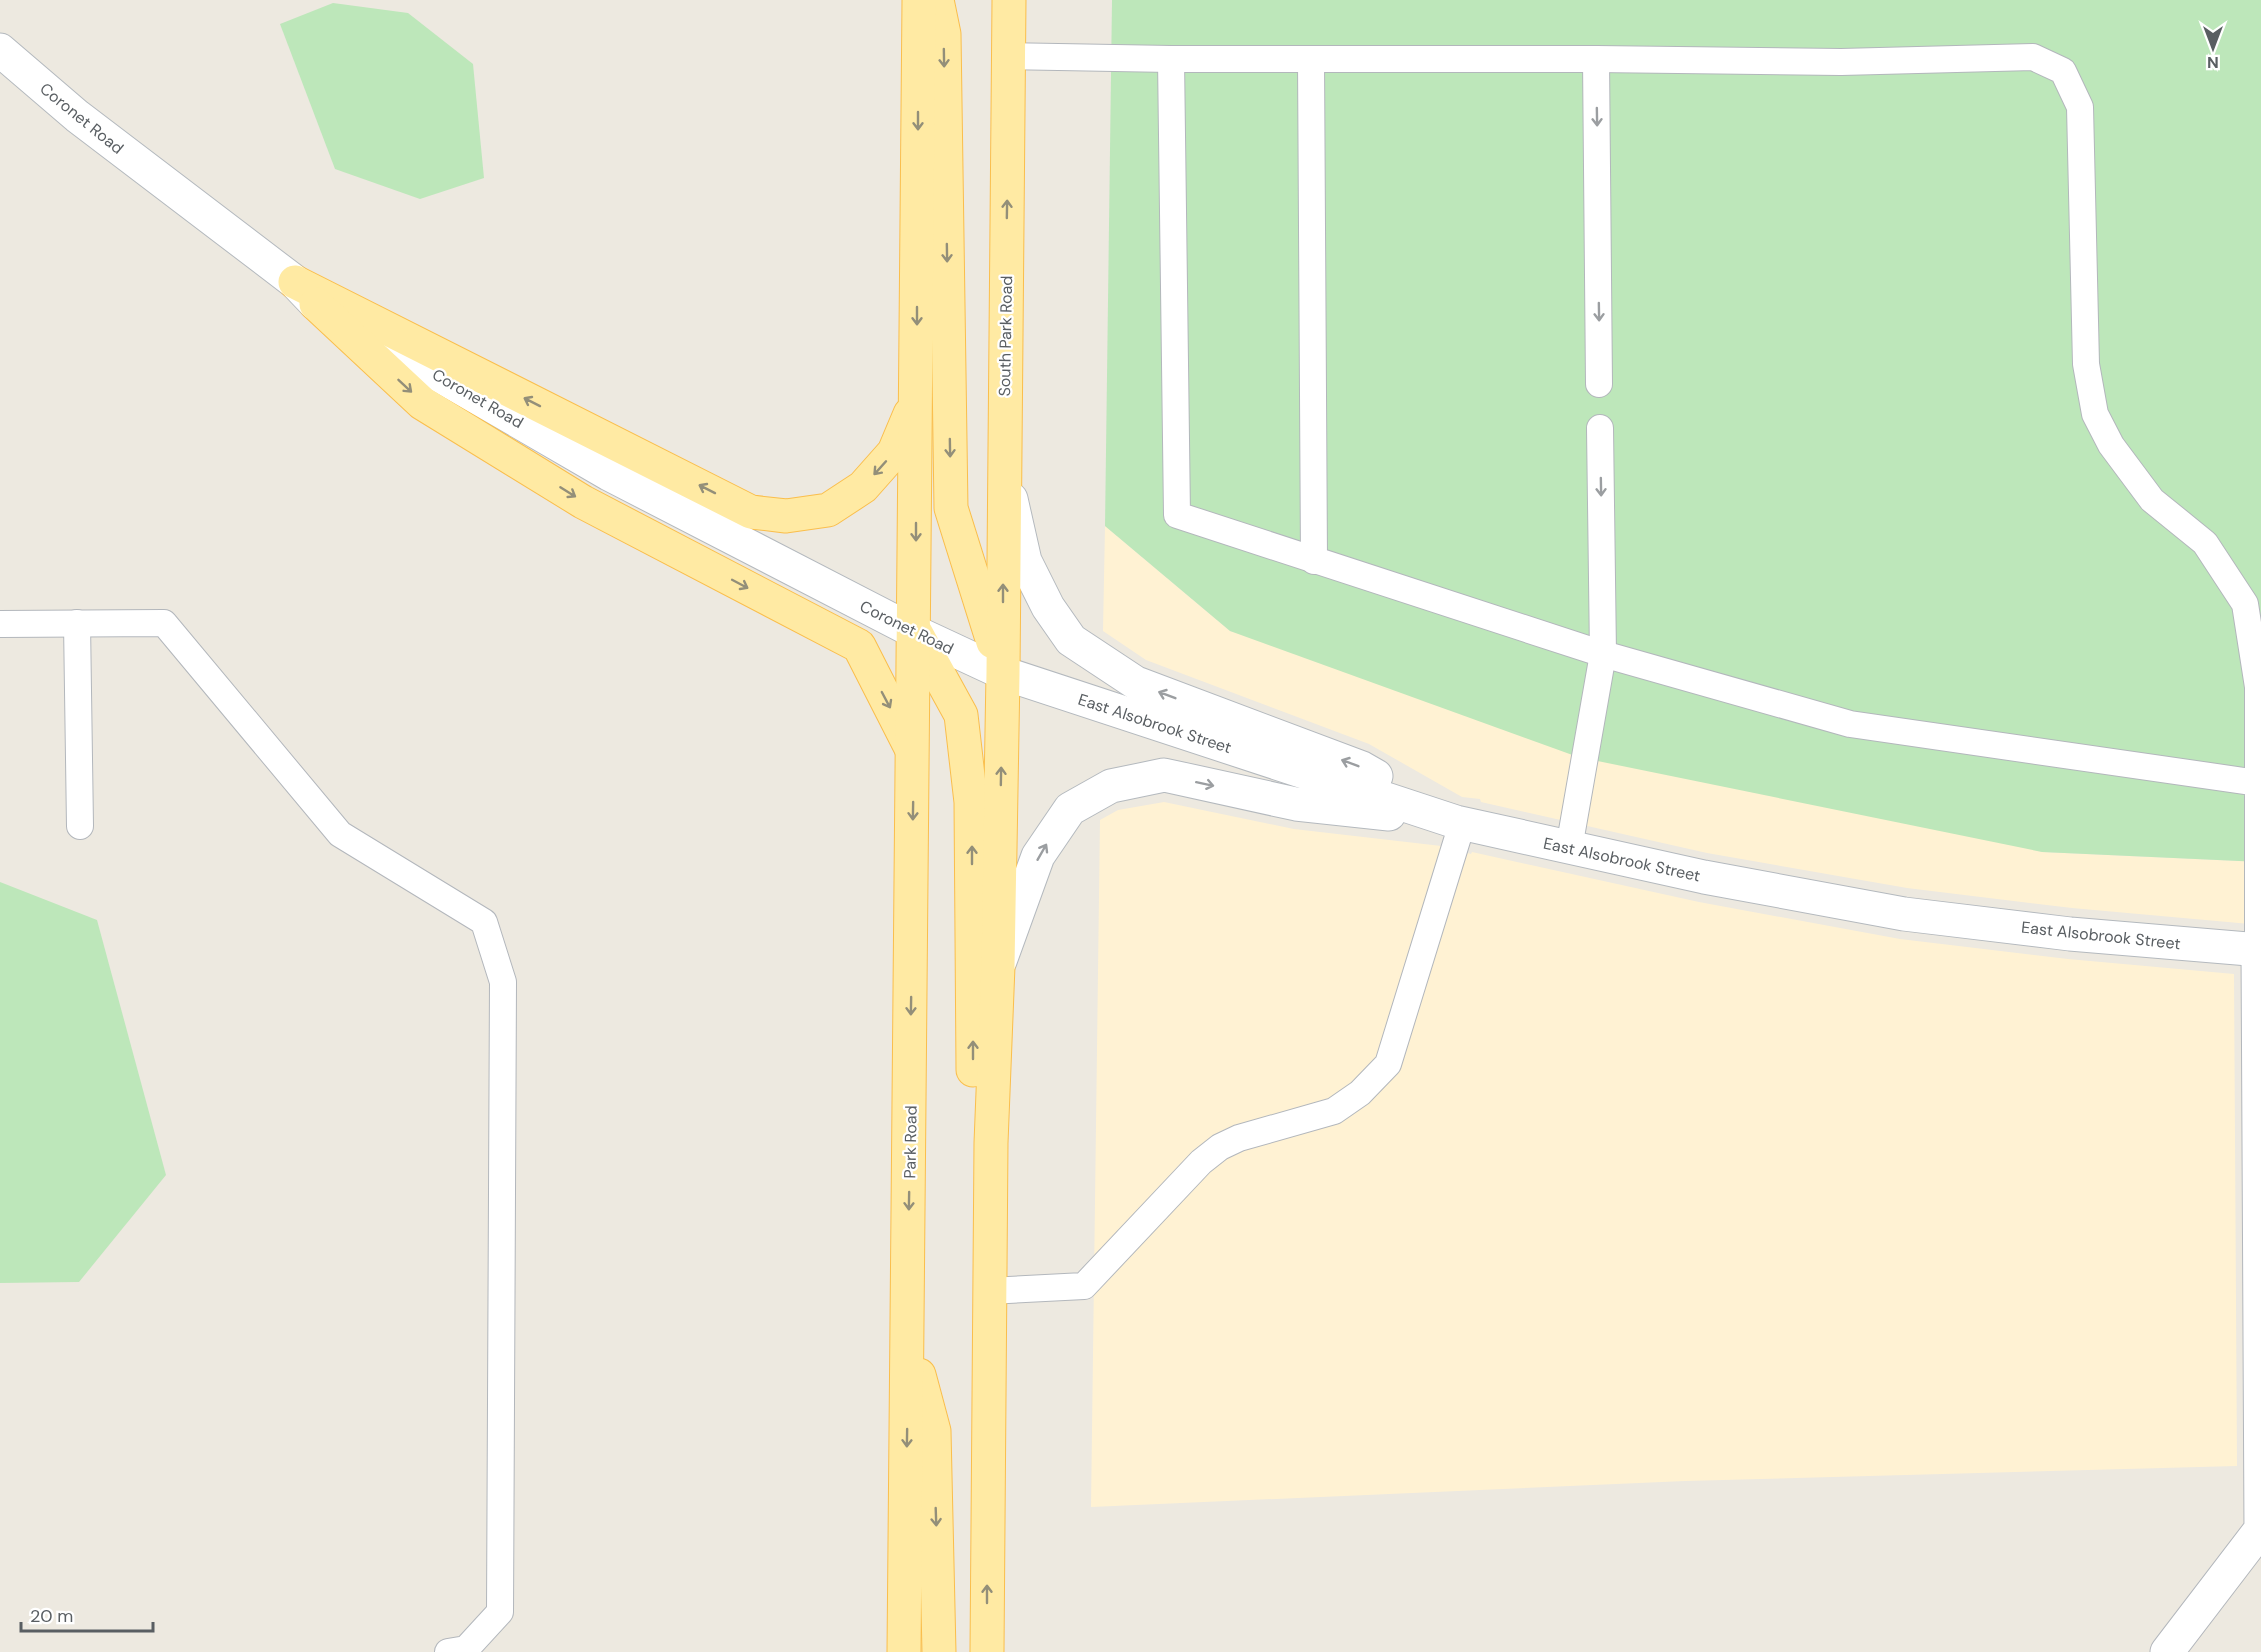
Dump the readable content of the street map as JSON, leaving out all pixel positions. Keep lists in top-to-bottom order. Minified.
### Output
{"streets":{"main road":["South Park Road","Park Road"],"street":["Coronet Road","East Alsobrook Street"]},"crossings":[["Coronet Road","South Park Road"],["Coronet Road","East Alsobrook Street"],["Coronet Road","Park Road"],["South Park Road","East Alsobrook Street"]],"scale_bar":"20 m","north":"bottom"}
